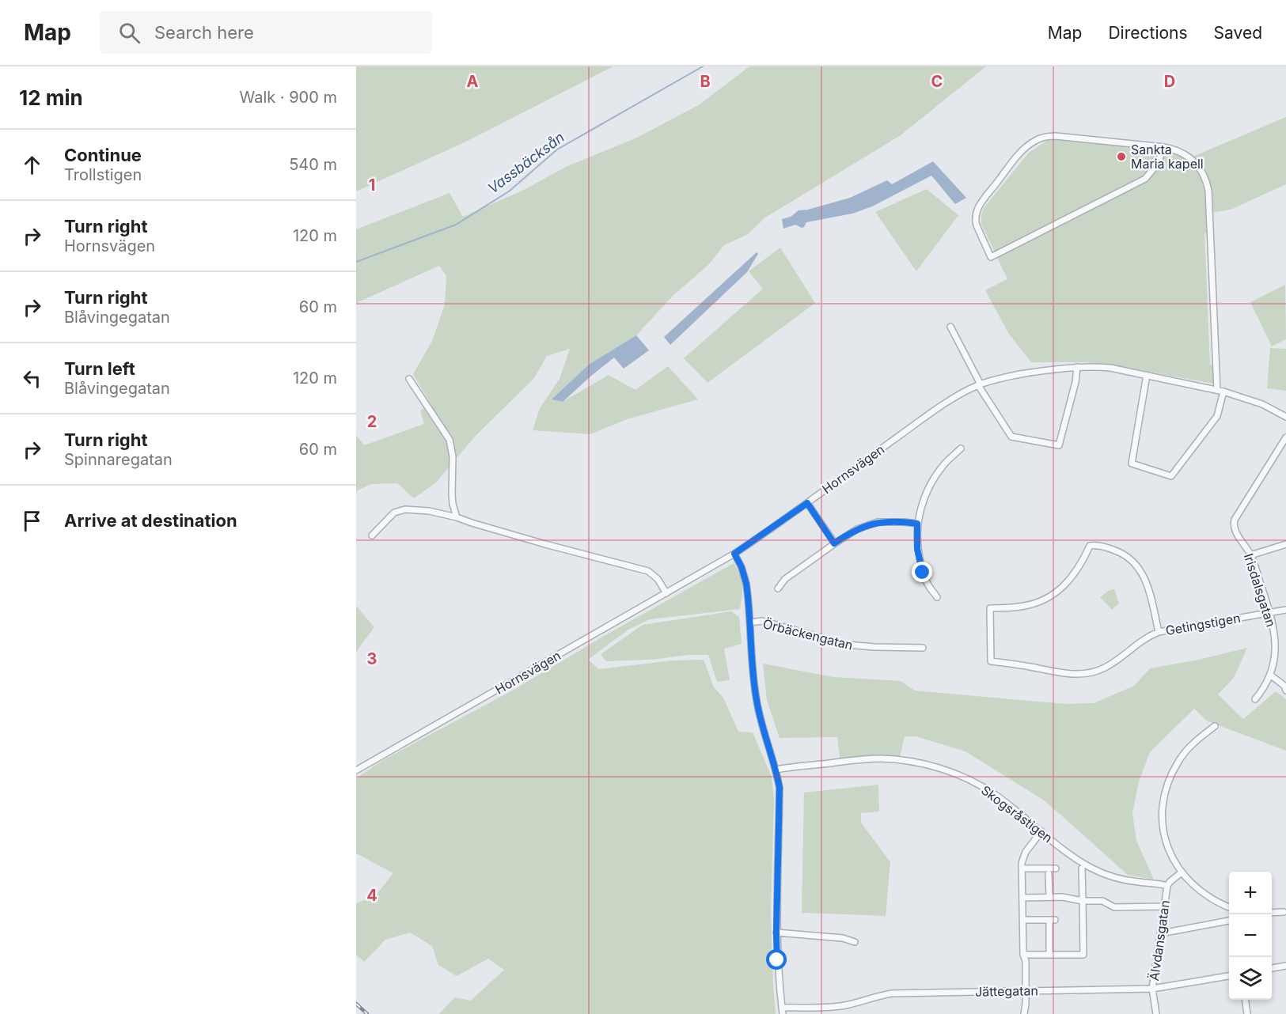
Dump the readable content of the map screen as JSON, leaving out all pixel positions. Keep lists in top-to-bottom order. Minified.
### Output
{"streets":{"street":["Hornsvägen","Irisdalsgatan","Getingstigen","Örbäckengatan","Skogsråstigen","Älvdansgatan","Jättegatan"]},"crossings":[["Irisdalsgatan","Getingstigen"],["Skogsråstigen","Älvdansgatan"],["Älvdansgatan","Jättegatan"]],"water":["Vassbäcksån"],"places":["Sankta Maria kapell"],"page":{"header":"Map","search":"Search here","nav":["Map","Directions","Saved"],"heading":["12 min","Walk · 900 m"],"list":[["Continue","Trollstigen","540 m"],["Turn right","Hornsvägen","120 m"],["Turn right","Blåvingegatan","60 m"],["Turn left","Blåvingegatan","120 m"],["Turn right","Spinnaregatan","60 m"],"Arrive at destination"],"map_buttons":["+","−"]},"grid":{"columns":["A","B","C","D"],"rows":["1","2","3","4"]}}
